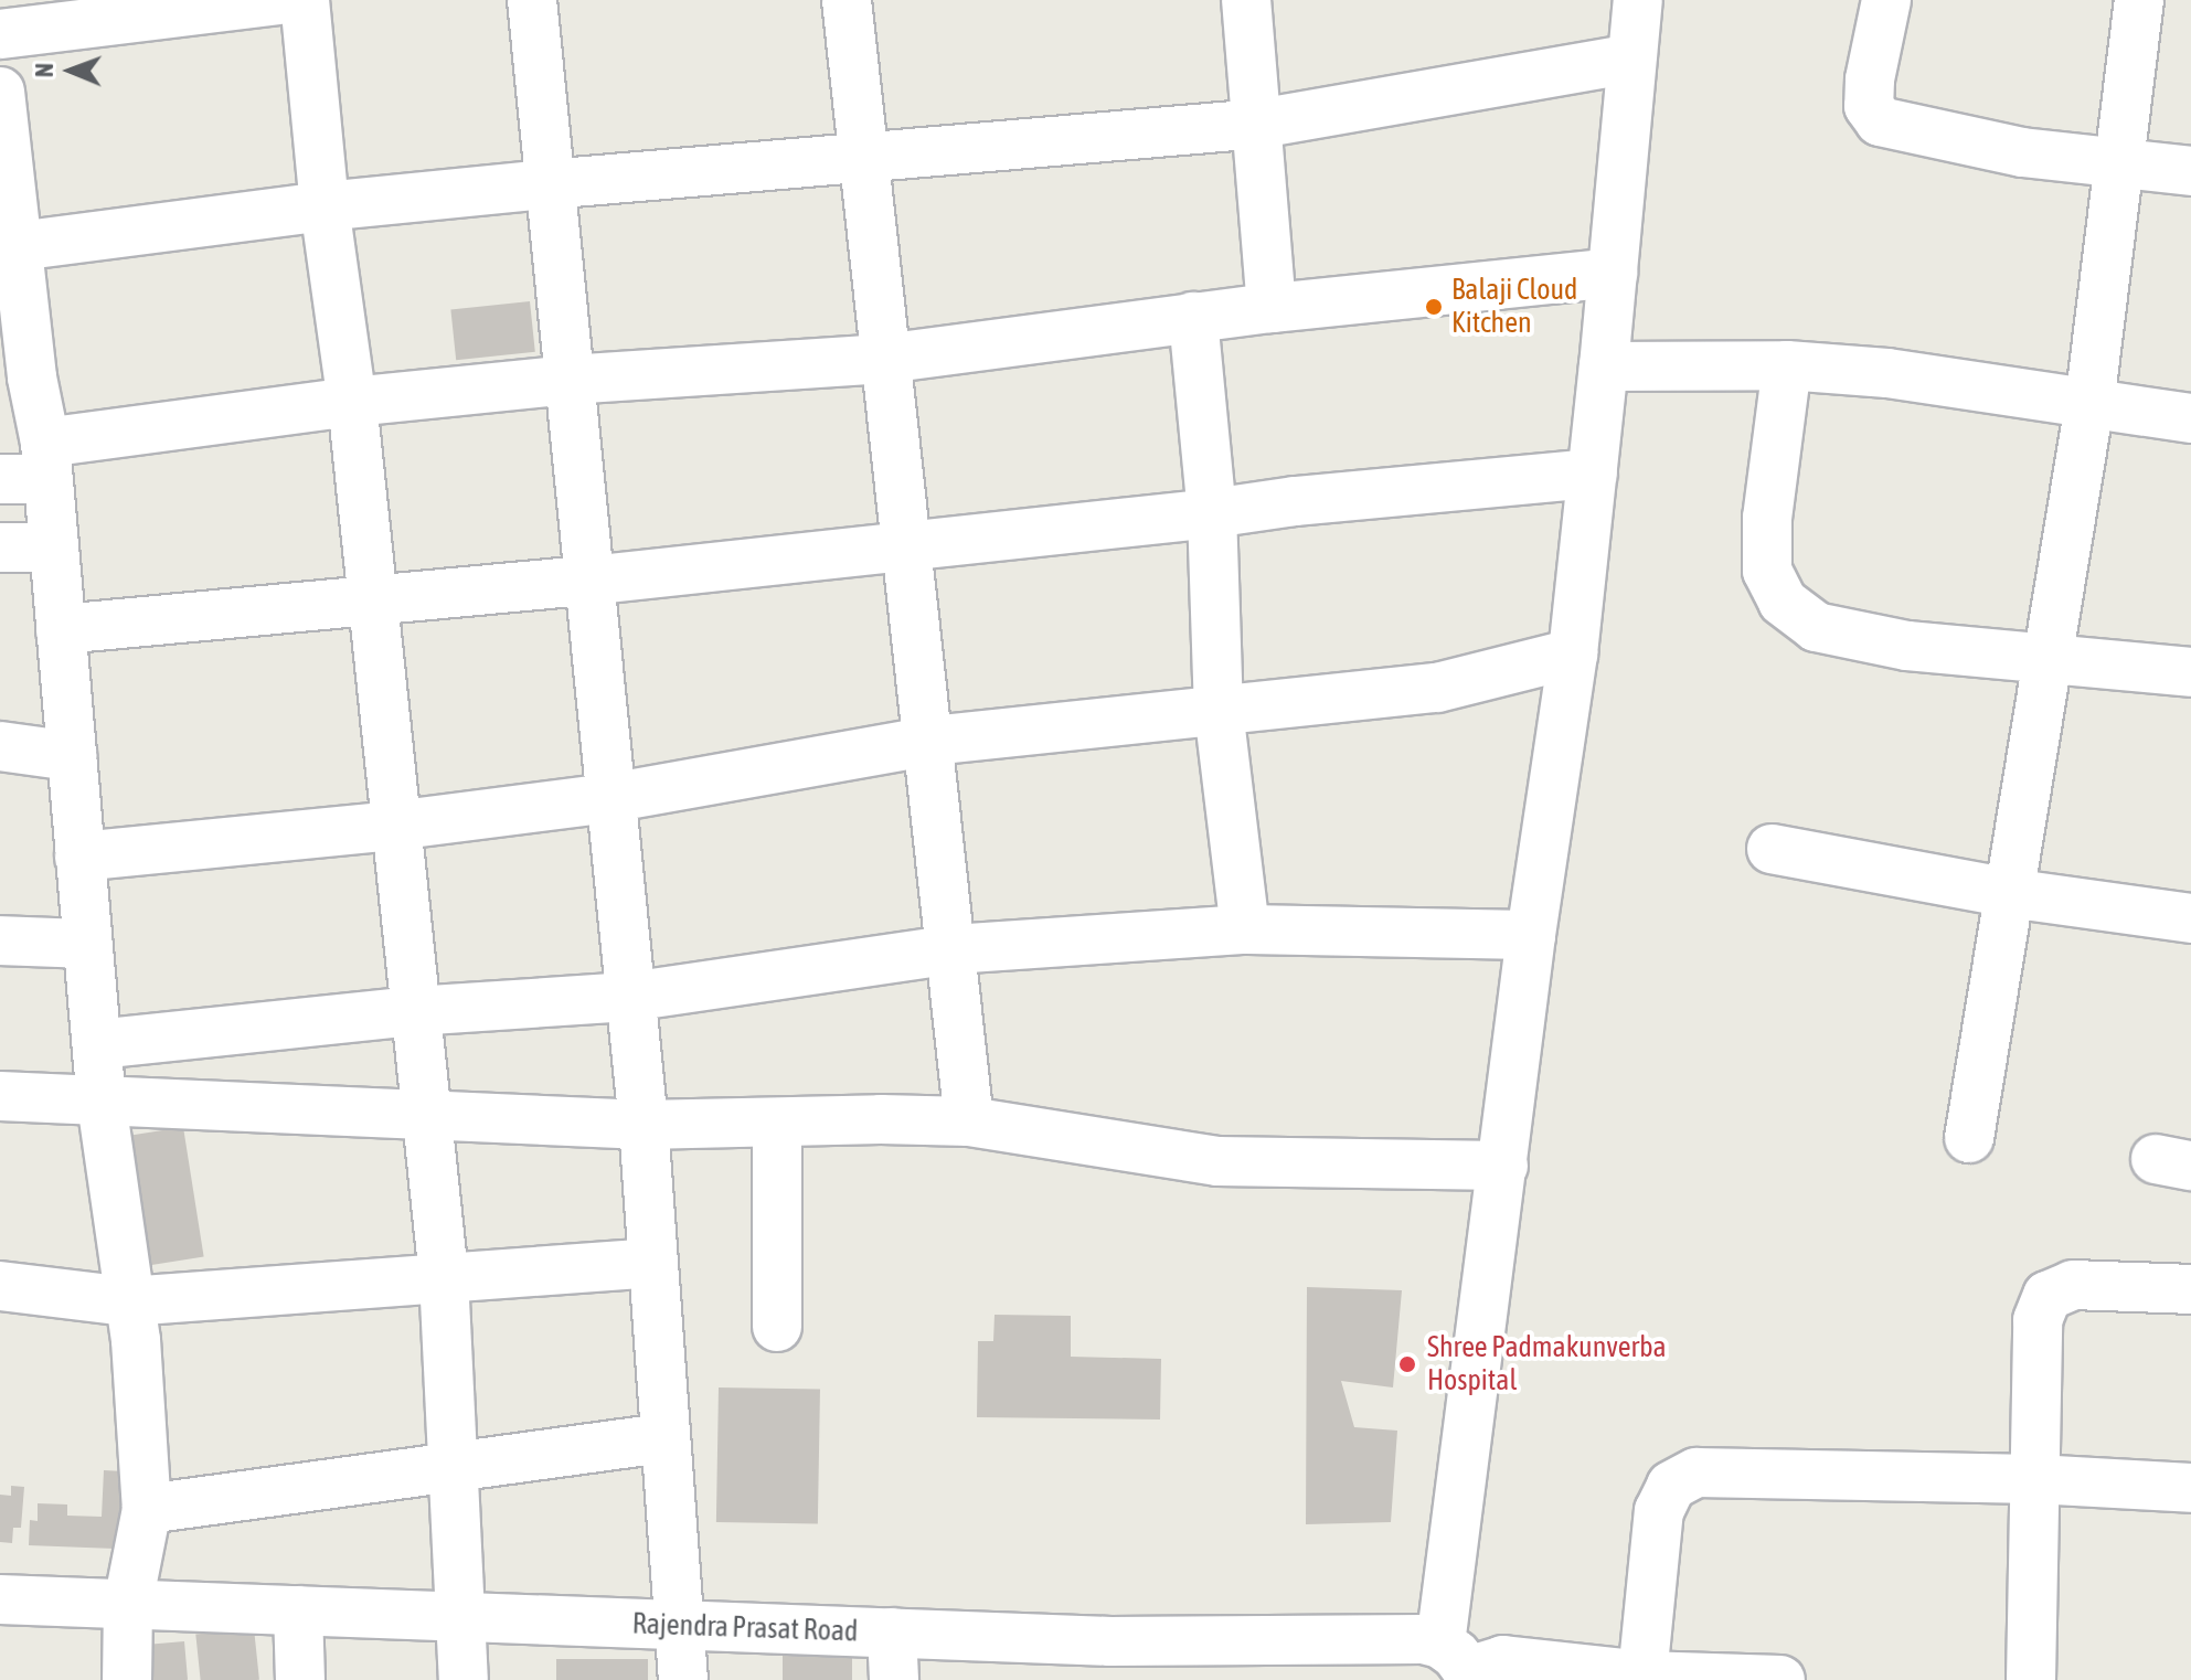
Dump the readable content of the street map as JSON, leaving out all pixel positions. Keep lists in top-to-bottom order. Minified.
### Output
{"streets":{"street":["Rajendra Prasat Road"]},"places":["Balaji Cloud Kitchen","Shree Padmakunverba Hospital"],"north":"left"}
